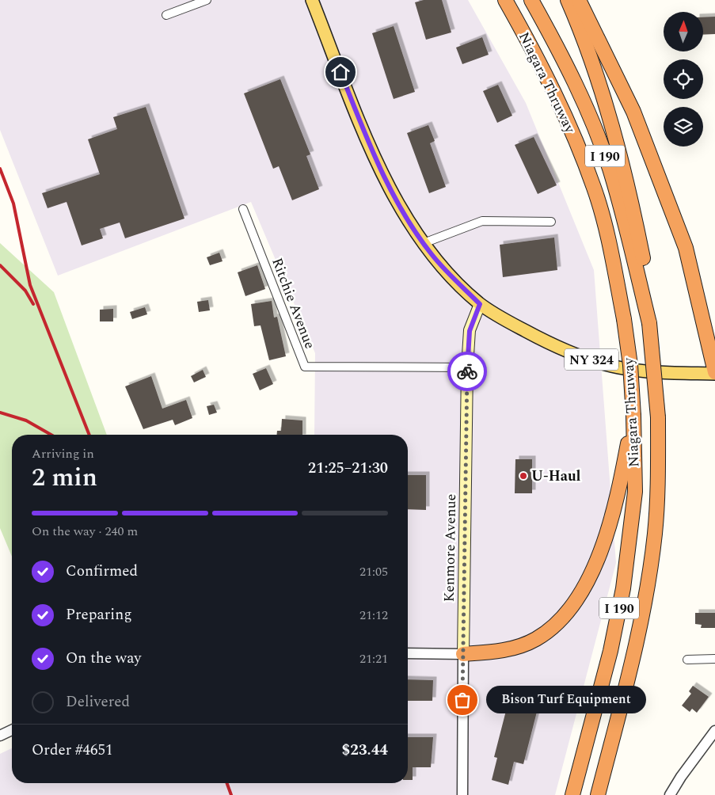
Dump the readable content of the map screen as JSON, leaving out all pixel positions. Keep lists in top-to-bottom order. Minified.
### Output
{"streets":{"highway":["Niagara Thruway","I 190"],"main road":["NY 324","Kenmore Avenue"],"street":["Ritchie Avenue"]},"crossings":[["Ritchie Avenue","Kenmore Avenue"],["NY 324","Kenmore Avenue"]],"places":["U-Haul","Bison Turf Equipment"],"north":"top","page":{"heading":["2 min","Arriving in","21:25–21:30"],"panel":["Order #4651","$23.44"],"bar":"On the way · 240 m","list":[["Confirmed","21:05"],["Preparing","21:12"],["On the way","21:21"],"Delivered"],"bubble":"Bison Turf Equipment"}}
